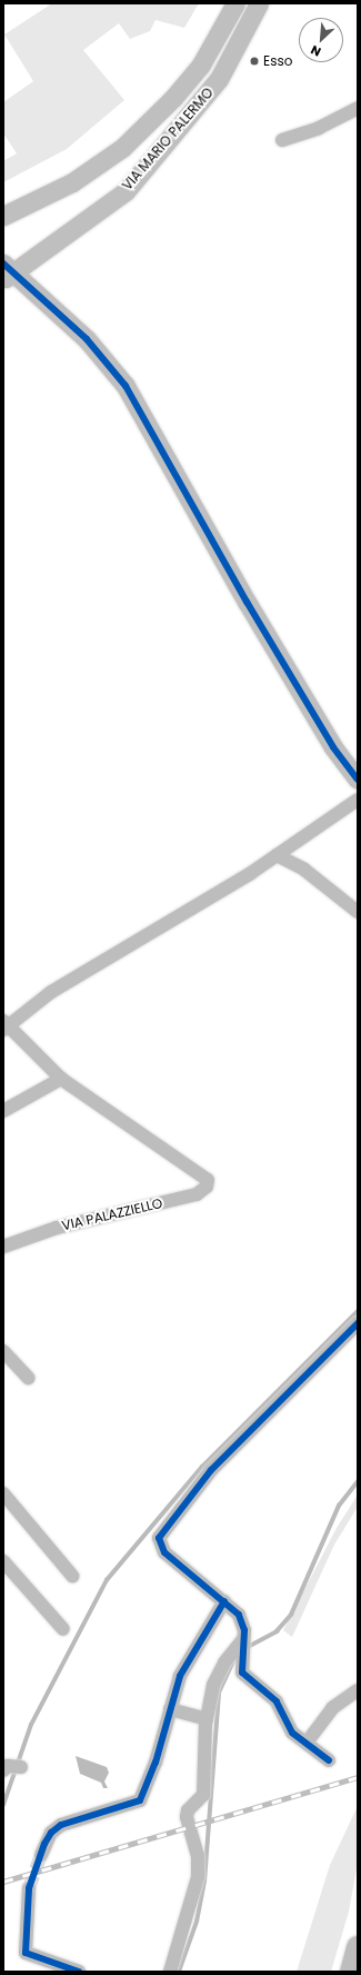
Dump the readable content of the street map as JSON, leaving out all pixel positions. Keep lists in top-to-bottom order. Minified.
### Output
{"streets":{"street":["VIA MARIO PALERMO","VIA PALAZZIELLO"]},"places":["Esso"],"north":"bottom left"}
